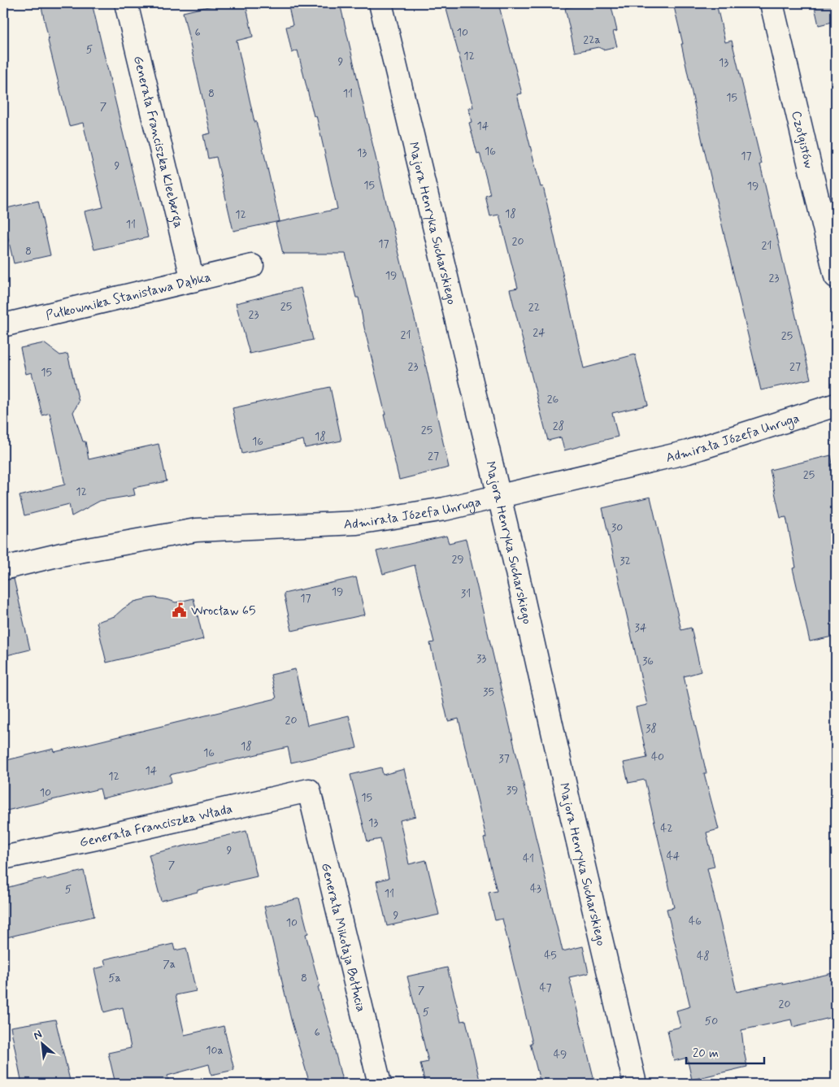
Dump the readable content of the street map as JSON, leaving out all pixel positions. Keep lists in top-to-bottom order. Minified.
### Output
{"streets":{"street":["Czołgistów","Generała Franciszka Kleeberga","Majora Henryka Sucharskiego","Pułkownika Stanisława Dąbka","Admirała Józefa Unruga","Generała Franciszka Włada","Generała Mikołaja Bołtucia"]},"crossings":[["Generała Franciszka Kleeberga","Pułkownika Stanisława Dąbka"],["Majora Henryka Sucharskiego","Admirała Józefa Unruga"],["Generała Franciszka Włada","Generała Mikołaja Bołtucia"]],"places":{"public building":["Wrocław 65"]},"house_numbers":["6","10","22a","5","12","9","13","8","11","15","7","14","16","13","17","9","15","19","18","12","11","20","17","21","8","19","23","25","22","23","24","21","25","23","27","15","26","28","25","18","16","27","25","12","30","29","32","19","31","17","34","33","36","35","20","38","18","16","40","37","14","12","39","10","15","13","42","9","44","41","7","43","5","11","9","46","10","45","48","7a","5a","8","47","7","20","5","50","6","10a","49"],"scale_bar":"20 m","north":"top left"}
